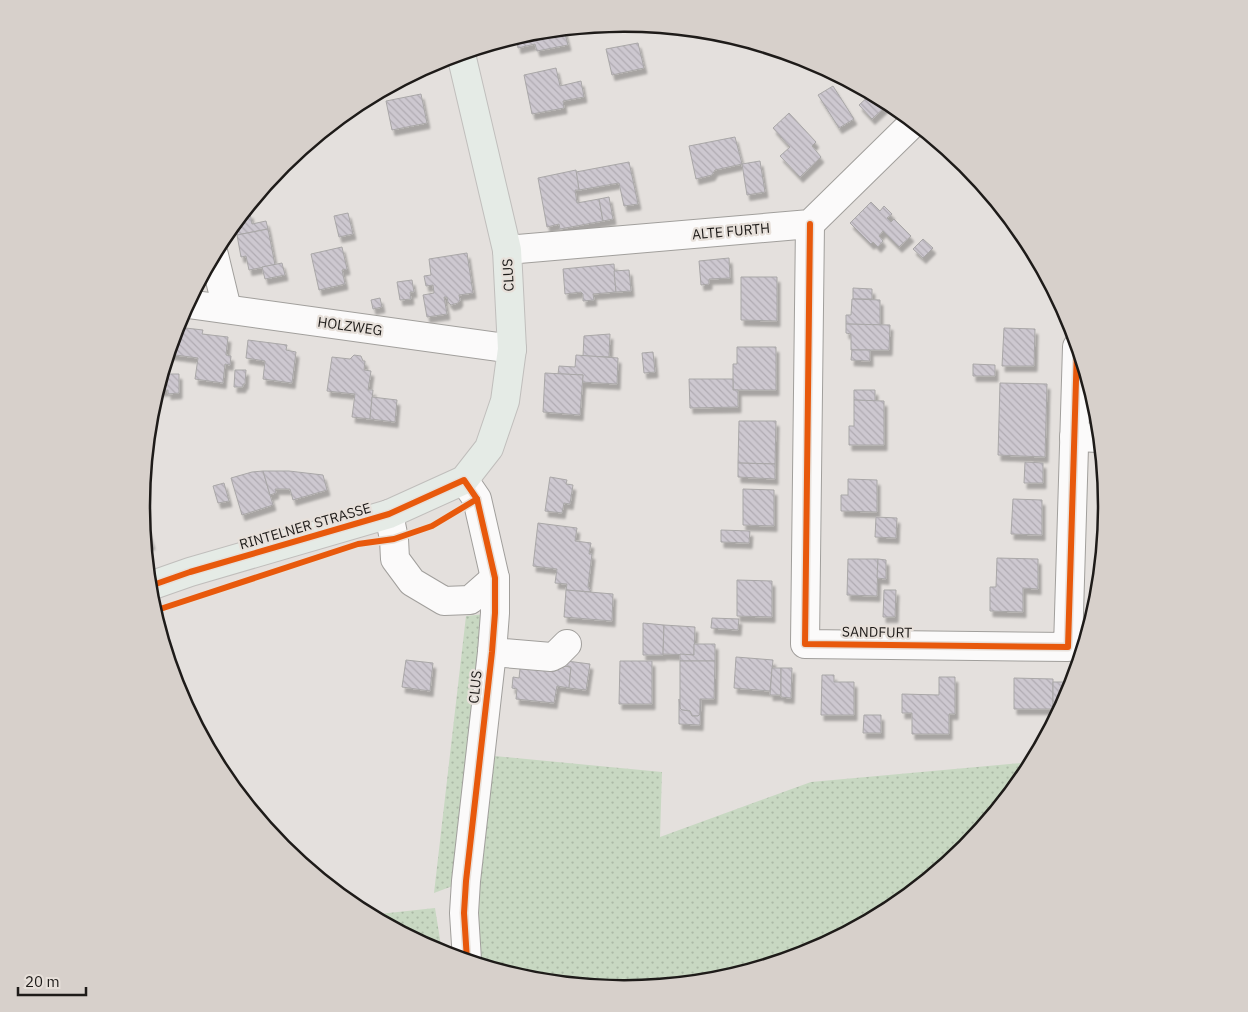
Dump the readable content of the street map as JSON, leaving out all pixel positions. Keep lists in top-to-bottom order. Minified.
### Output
{"streets":{"main road":["CLUS","RINTELNER STRASSE"],"street":["ALTE FURTH","HOLZWEG","SANDFURT"]},"crossings":[["ALTE FURTH","CLUS"],["ALTE FURTH","SANDFURT"],["CLUS","HOLZWEG"],["CLUS","RINTELNER STRASSE"]],"scale_bar":"20 m"}
